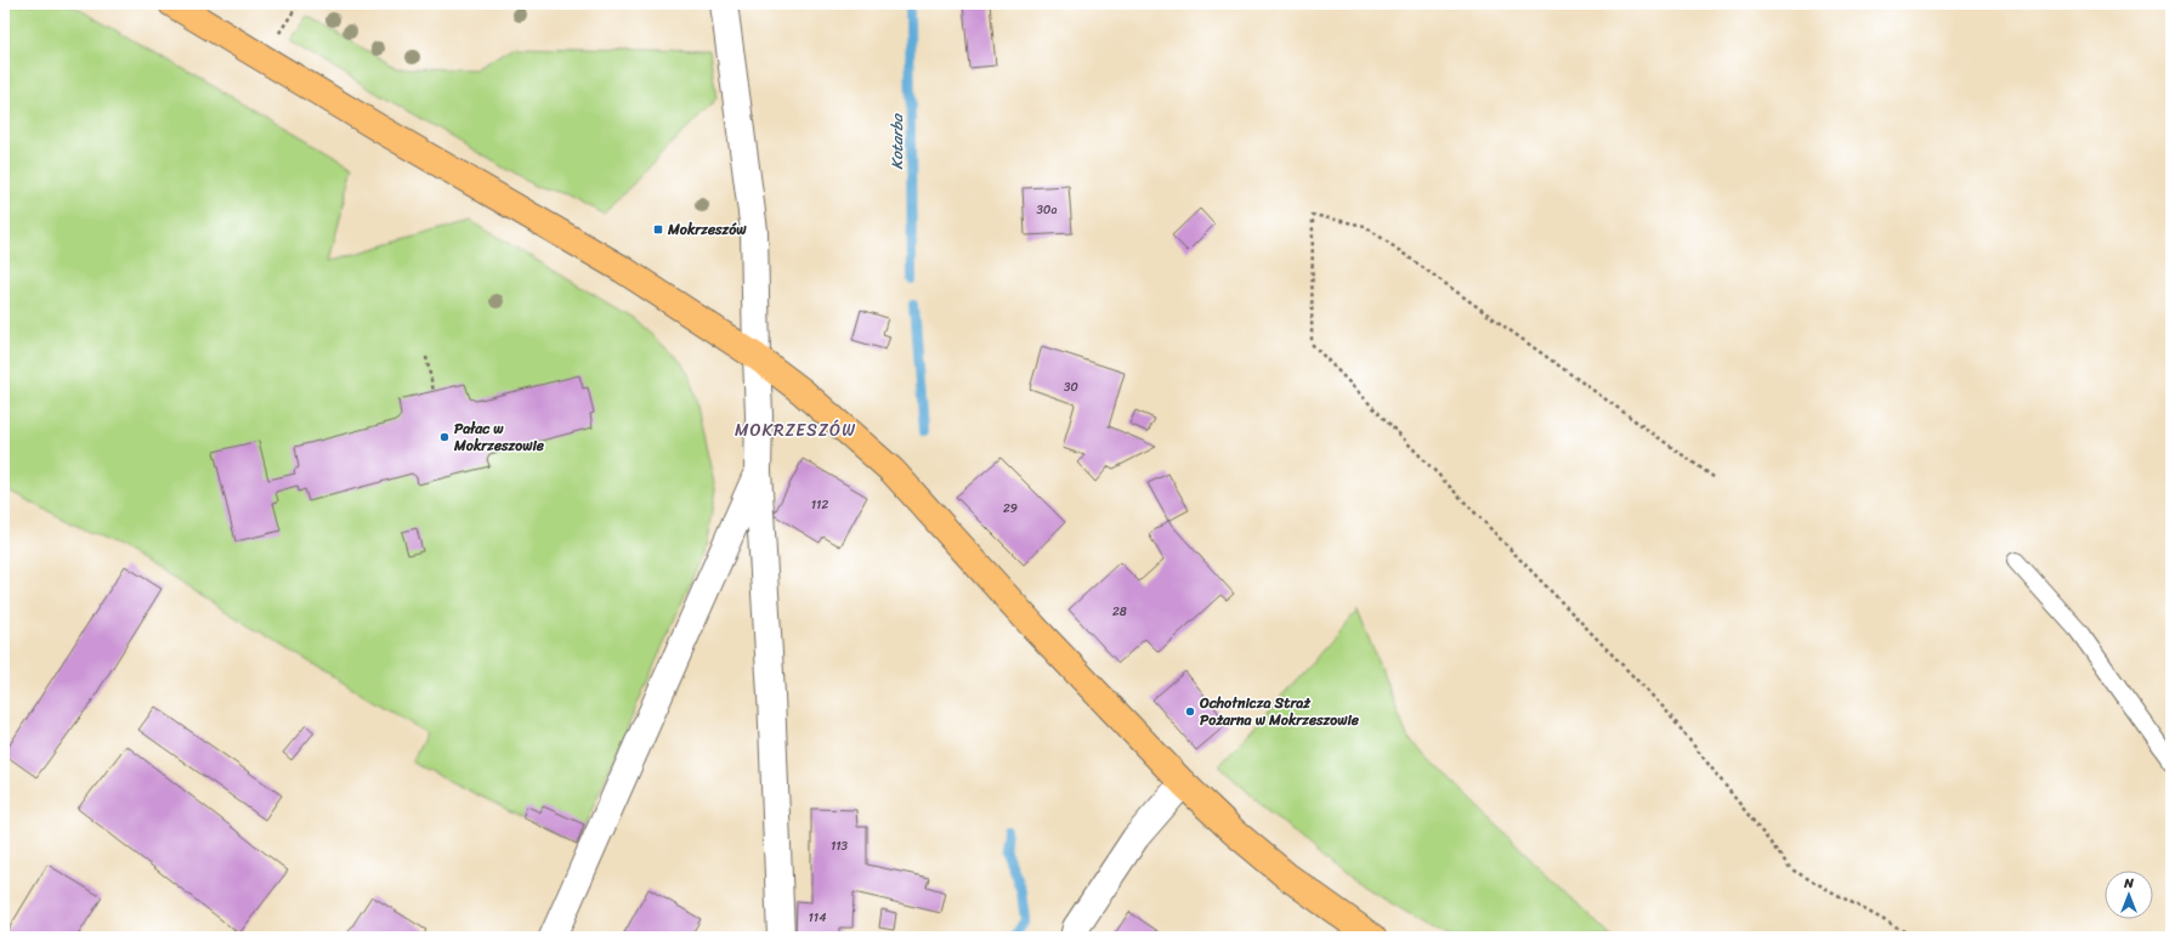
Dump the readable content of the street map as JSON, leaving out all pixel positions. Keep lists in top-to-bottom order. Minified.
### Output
{"districts":["MOKRZESZÓW"],"water":["Kotarba"],"places":{"transit":["Mokrzeszów"],"other":["Pałac w Mokrzeszowie","Ochotnicza Straż Pożarna w Mokrzeszowie"]},"house_numbers":["30a","30","112","29","28","113","114"],"north":"top"}
